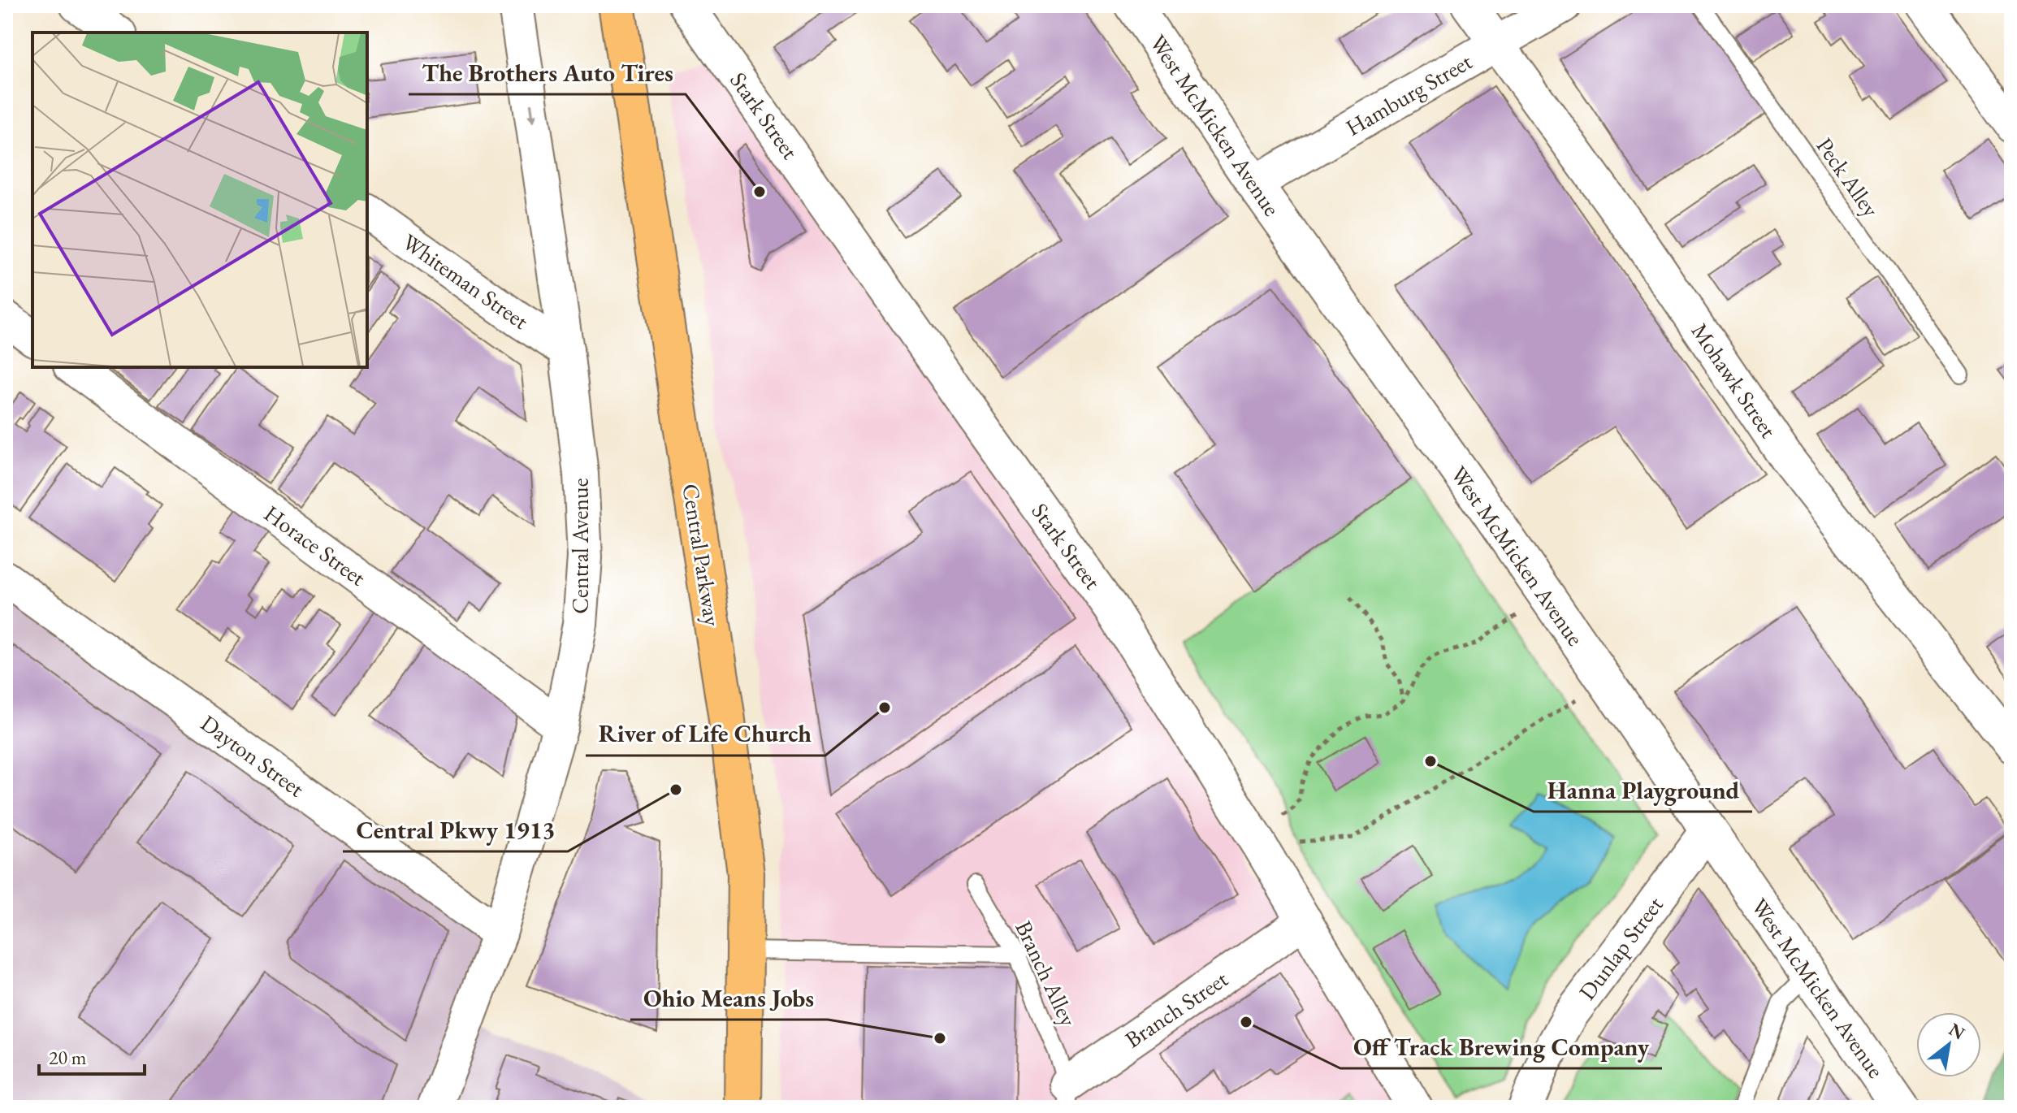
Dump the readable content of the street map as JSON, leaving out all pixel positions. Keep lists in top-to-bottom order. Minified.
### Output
{"streets":{"main road":["Central Parkway"],"street":["Hamburg Street","Stark Street","West McMicken Avenue","Whiteman Street","Mohawk Street","Horace Street","Central Avenue","Dayton Street","Dunlap Street","Branch Street"],"lane":["Peck Alley","Branch Alley"]},"crossings":[["Hamburg Street","West McMicken Avenue"],["Hamburg Street","Mohawk Street"],["Stark Street","Branch Street"],["West McMicken Avenue","Dunlap Street"],["Whiteman Street","Central Avenue"],["Horace Street","Central Avenue"],["Central Avenue","Dayton Street"],["Branch Alley","Branch Street"]],"places":["The Brothers Auto Tires","River of Life Church","Hanna Playground","Central Pkwy 1913","Off Track Brewing Company","Ohio Means Jobs"],"scale_bar":"20 m","north":"top right"}
